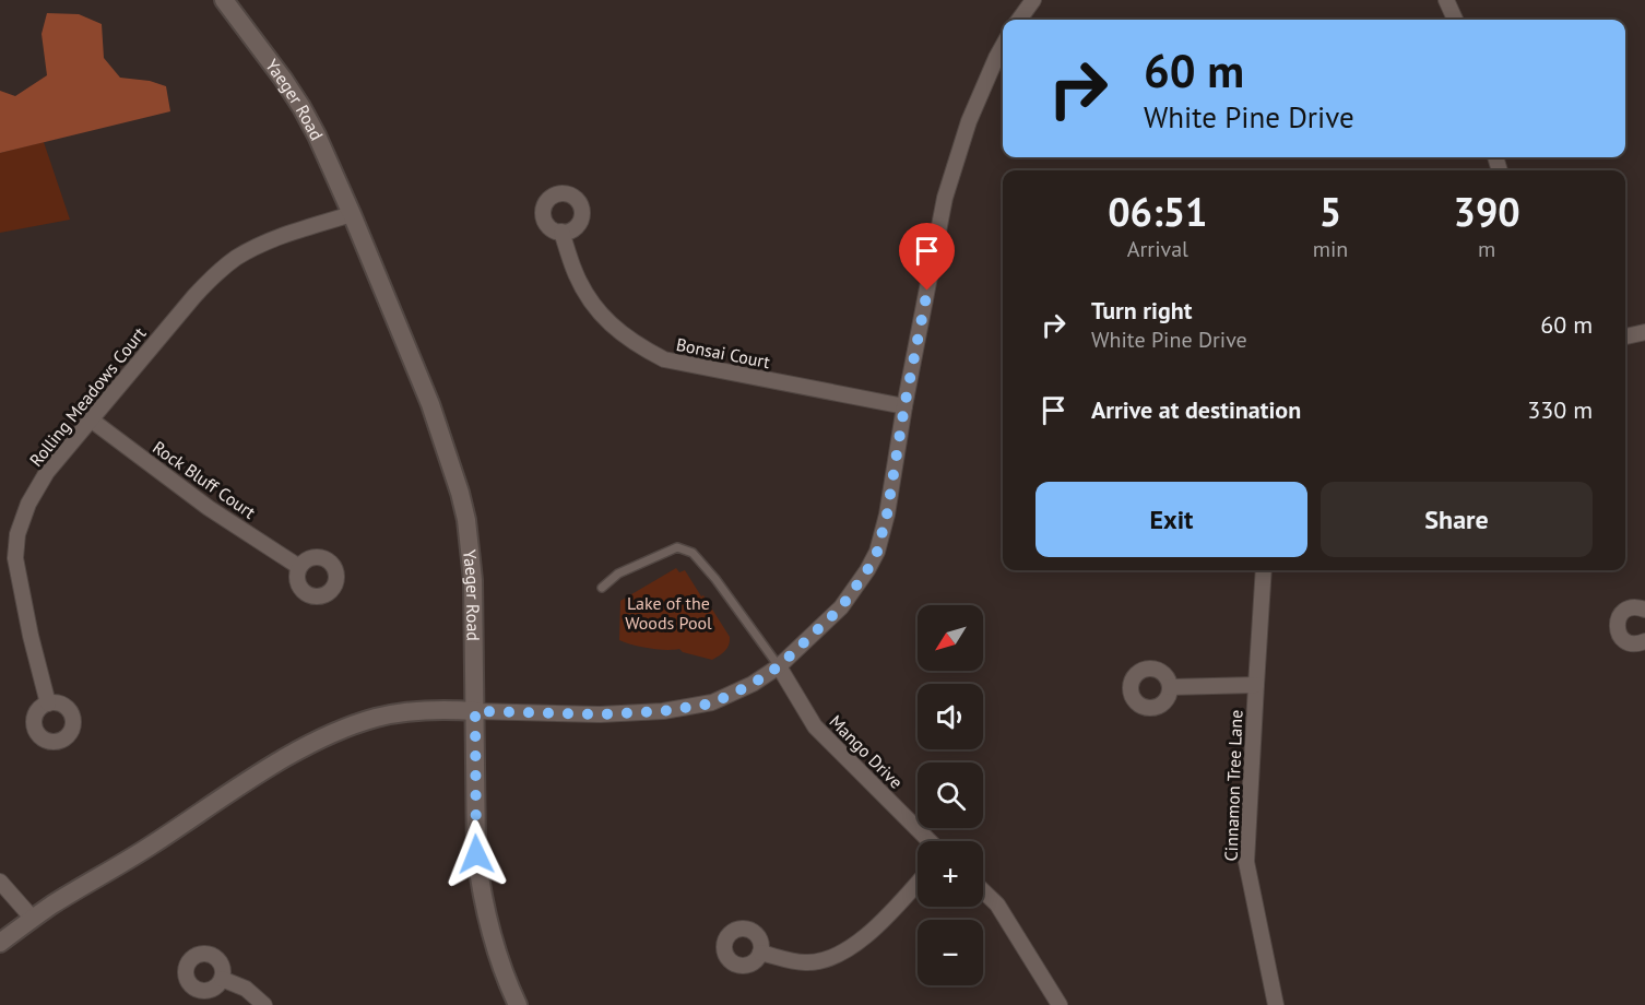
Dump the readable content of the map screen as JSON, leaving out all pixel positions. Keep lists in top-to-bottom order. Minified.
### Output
{"streets":{"street":["Yaeger Road","Bonsai Court","Rolling Meadows Court","Rock Bluff Court","Mango Drive","Cinnamon Tree Lane"]},"crossings":[["Yaeger Road","Rolling Meadows Court"],["Rolling Meadows Court","Rock Bluff Court"]],"parks":["Lake of the Woods Pool"],"north":"bottom left","page":{"turn":["60 m","White Pine Drive"],"eta":["06:51","Arrival","5","min","390","m"],"list":[{"name":"Turn right","note":"White Pine Drive","value":"60 m"},{"name":"Arrive at destination","value":"330 m"}],"buttons":["Exit","Share"],"map_buttons":["+","−"]}}
